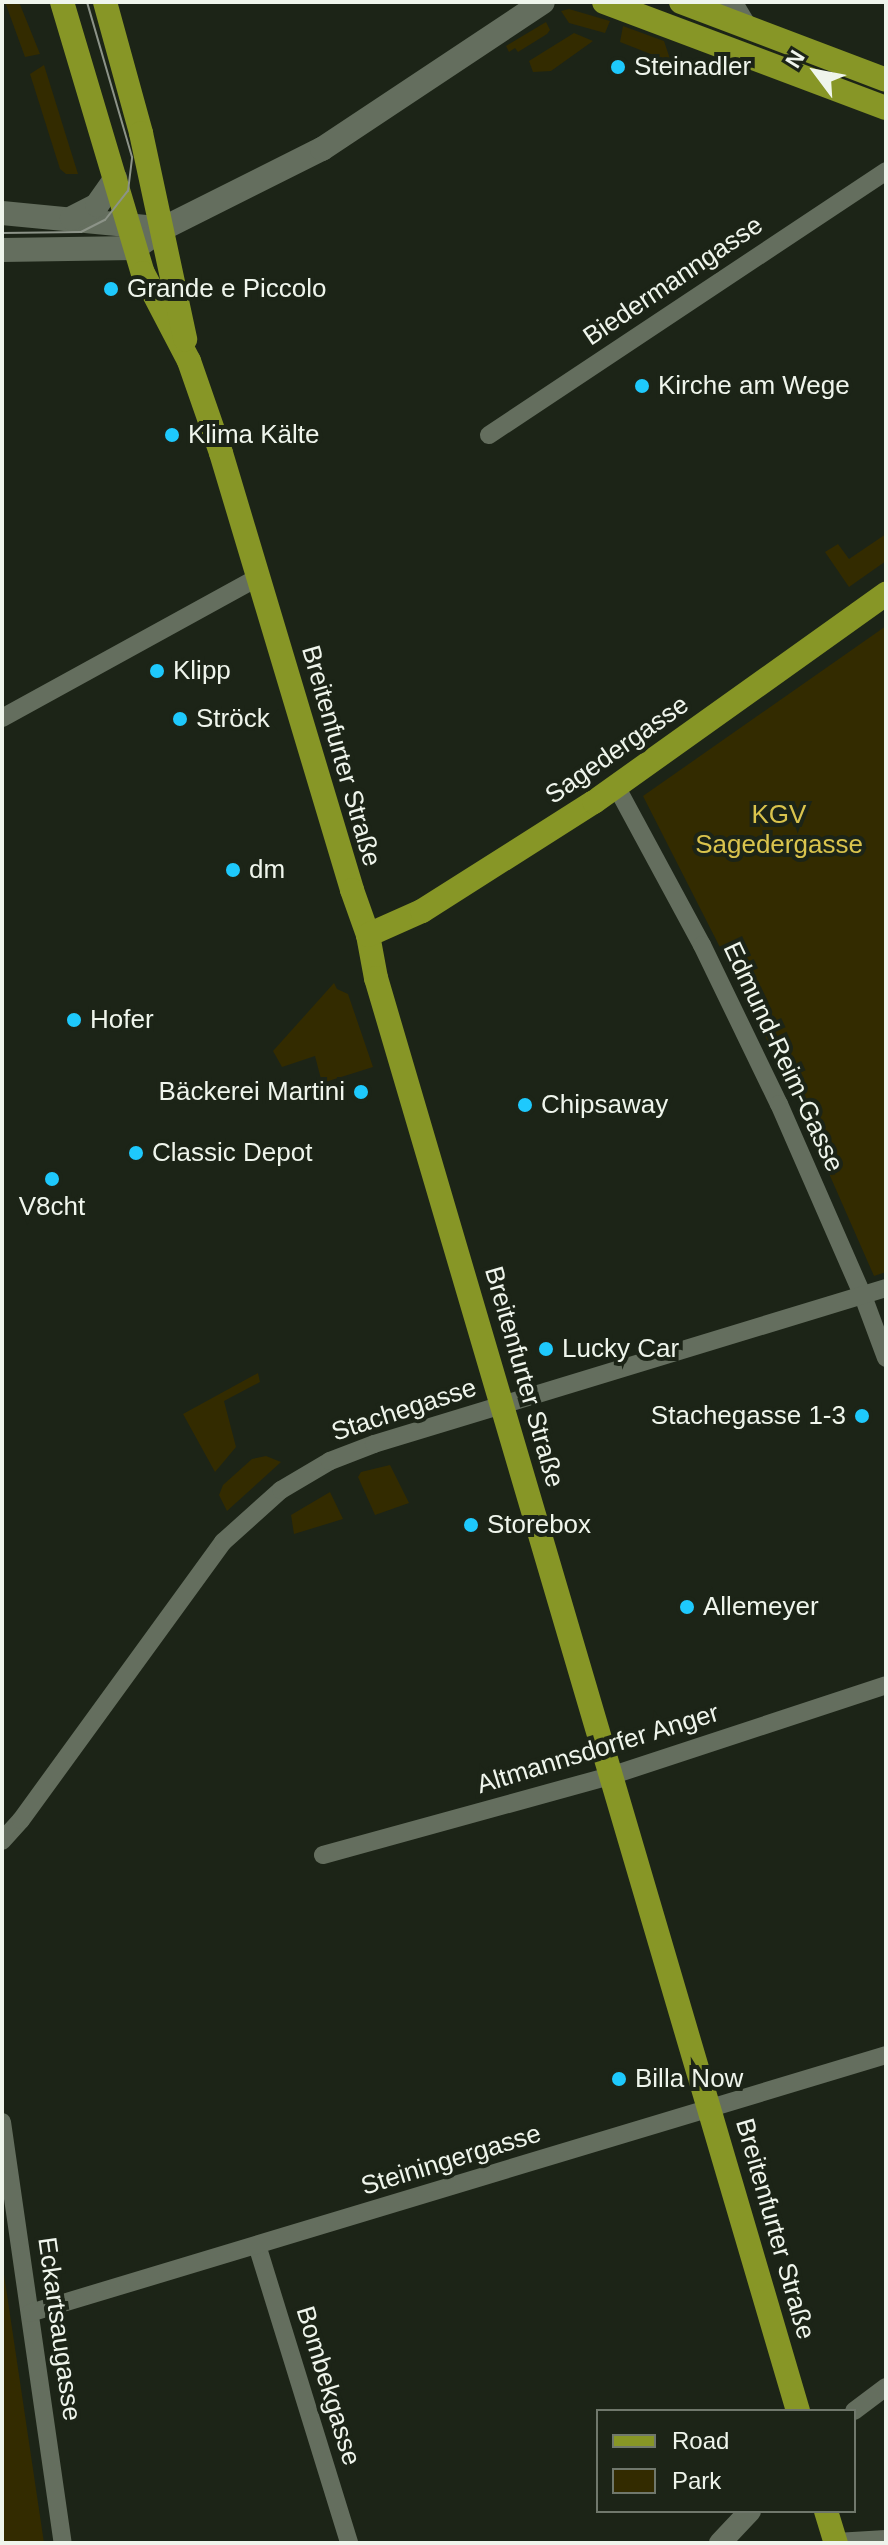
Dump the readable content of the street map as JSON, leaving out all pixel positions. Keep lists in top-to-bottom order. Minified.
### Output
{"streets":{"main road":["Sagedergasse","Breitenfurter Straße"],"street":["Biedermanngasse","Edmund-Reim-Gasse","Stachegasse","Altmannsdorfer Anger","Steiningergasse","Eckartsaugasse","Bombekgasse"]},"crossings":[["Sagedergasse","Breitenfurter Straße"],["Sagedergasse","Edmund-Reim-Gasse"],["Breitenfurter Straße","Stachegasse"],["Breitenfurter Straße","Altmannsdorfer Anger"],["Breitenfurter Straße","Steiningergasse"],["Edmund-Reim-Gasse","Stachegasse"],["Steiningergasse","Eckartsaugasse"],["Steiningergasse","Bombekgasse"]],"parks":["KGV Sagedergasse"],"places":["Steinadler","Grande e Piccolo","Kirche am Wege","Klima Kälte","Klipp","Ströck","dm","Hofer","Bäckerei Martini","Chipsaway","Classic Depot","V8cht","Lucky Car","Stachegasse 1-3","Storebox","Allemeyer","Billa Now"],"legend":["Road","Park"],"north":"top left"}
